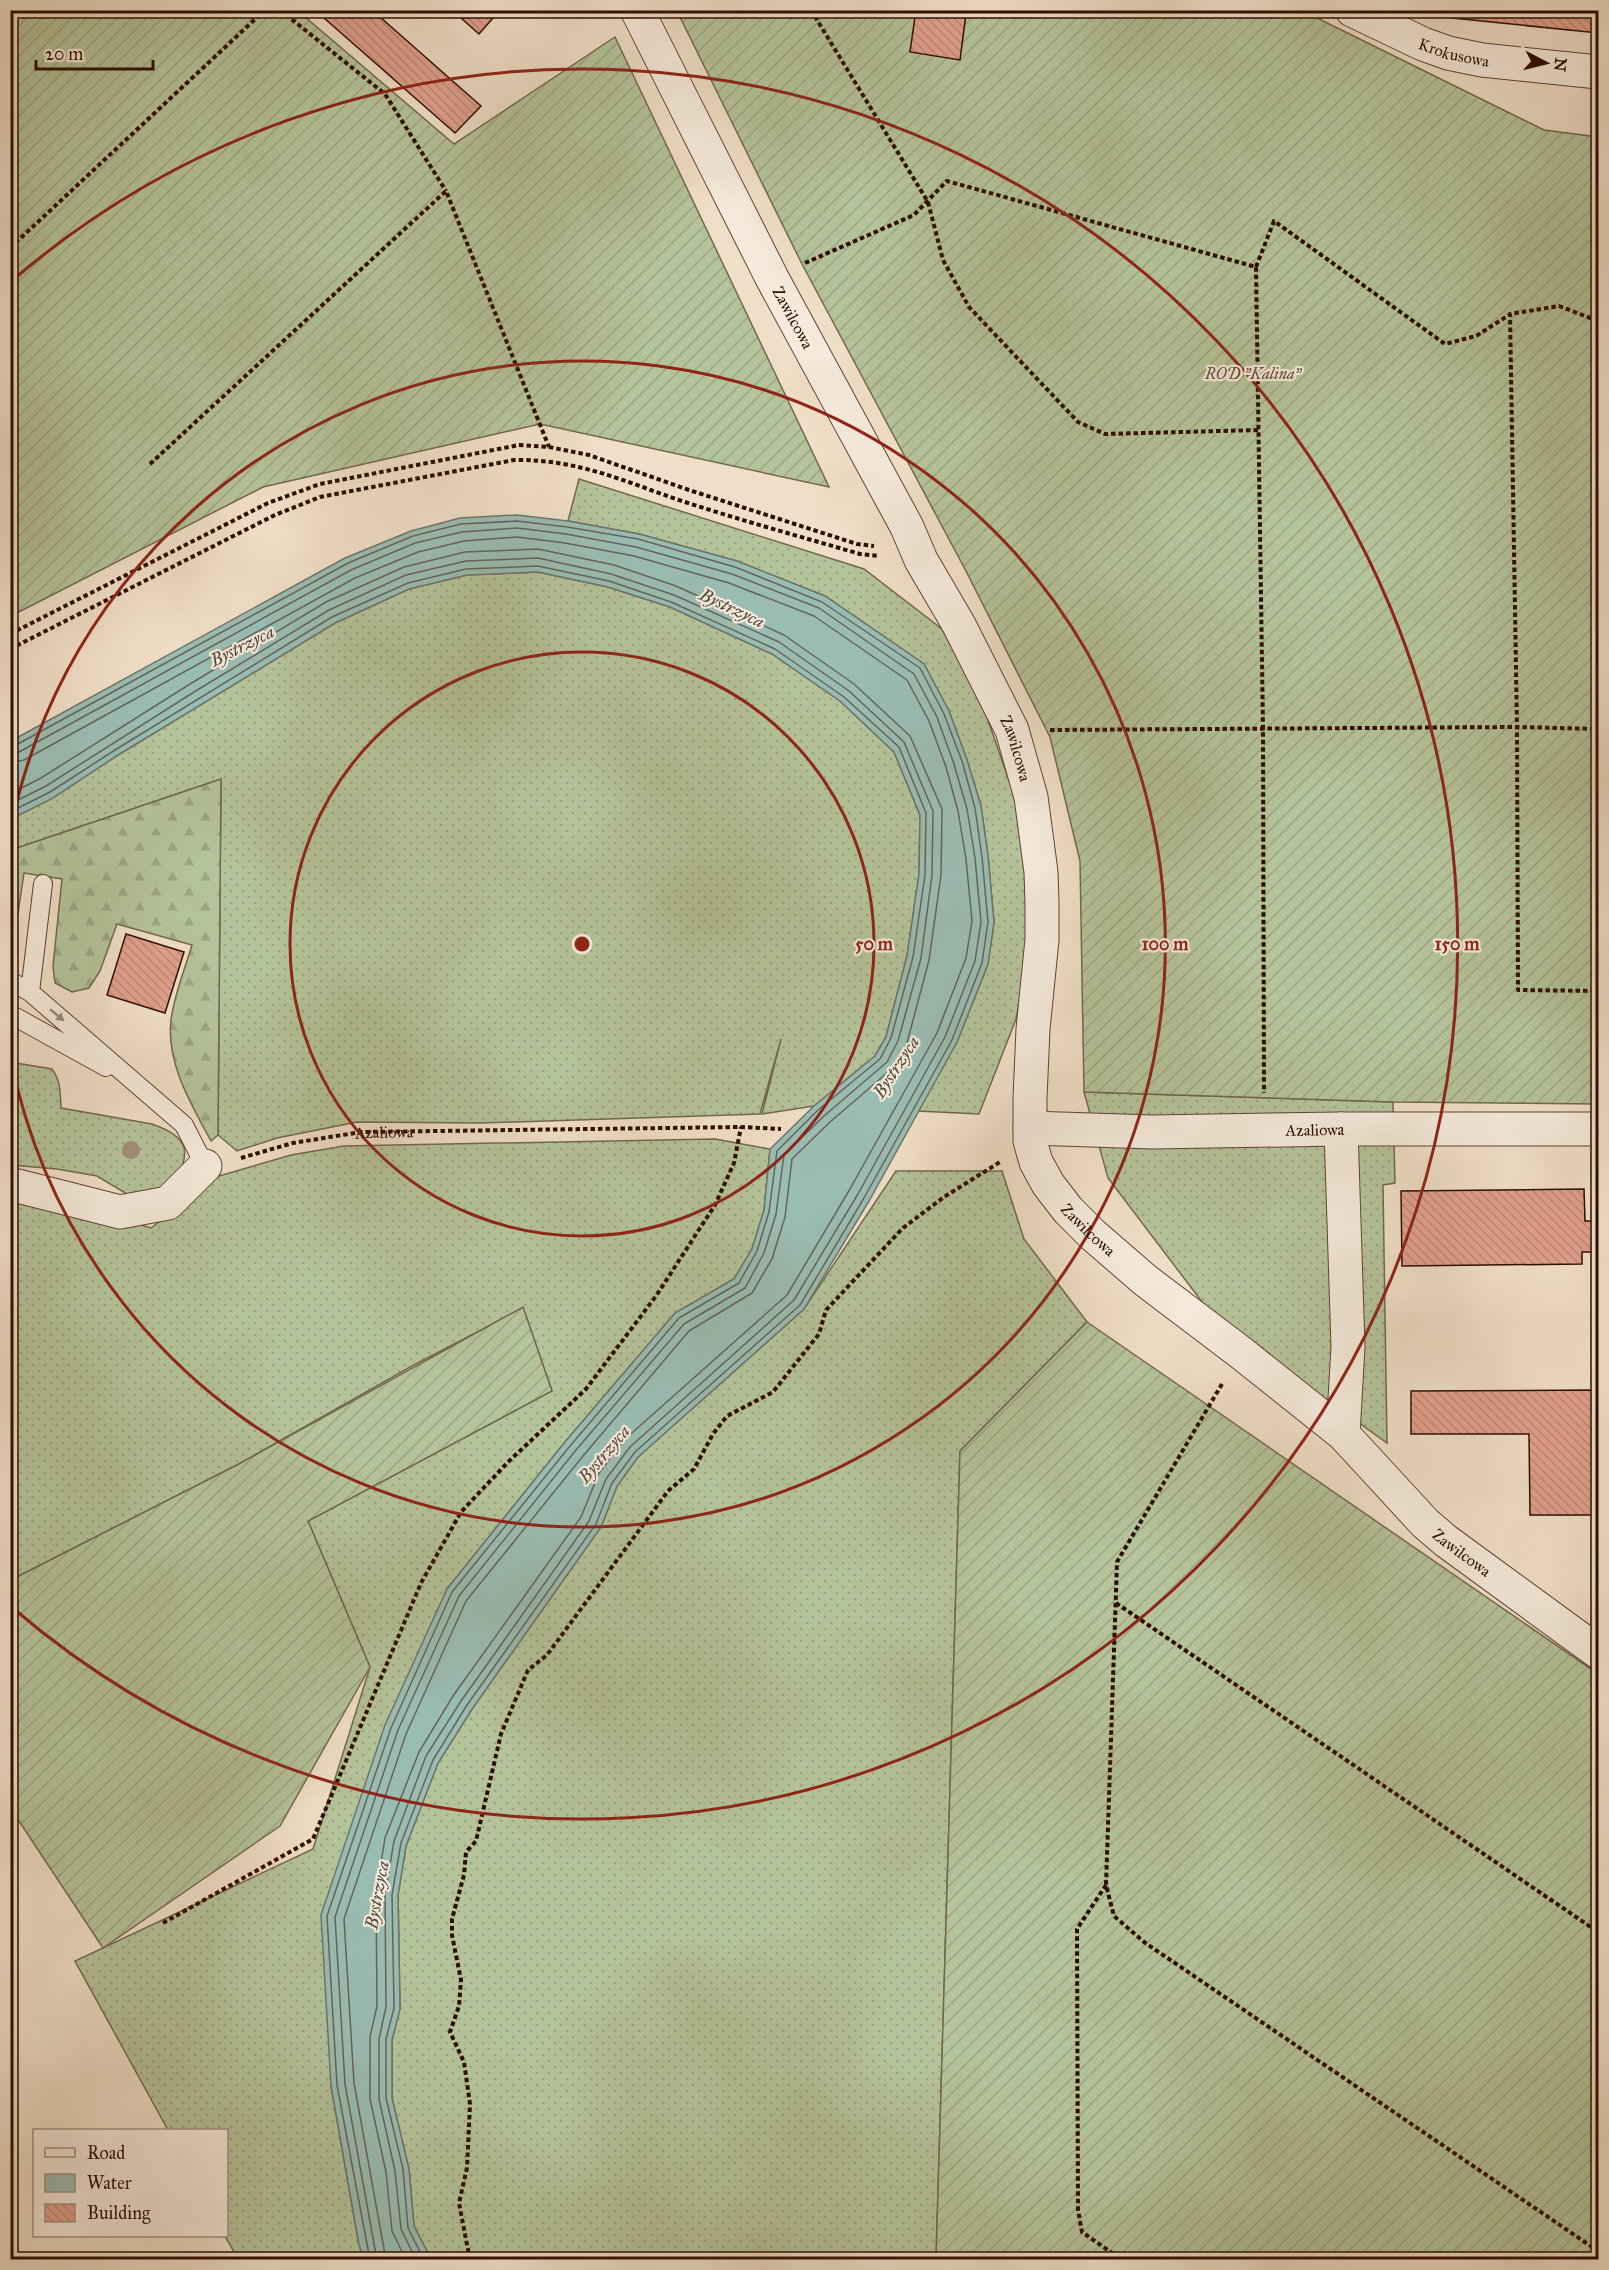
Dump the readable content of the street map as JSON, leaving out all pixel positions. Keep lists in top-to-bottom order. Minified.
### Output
{"streets":{"street":["Krokusowa","Zawilcowa","Azaliowa"]},"crossings":[["Zawilcowa","Azaliowa"]],"water":["Bystrzyca"],"parks":["ROD \"Kalina\""],"legend":["Road","Water","Building"],"scale_bar":"20 m","north":"right","rings":["50 m","100 m","150 m"]}
